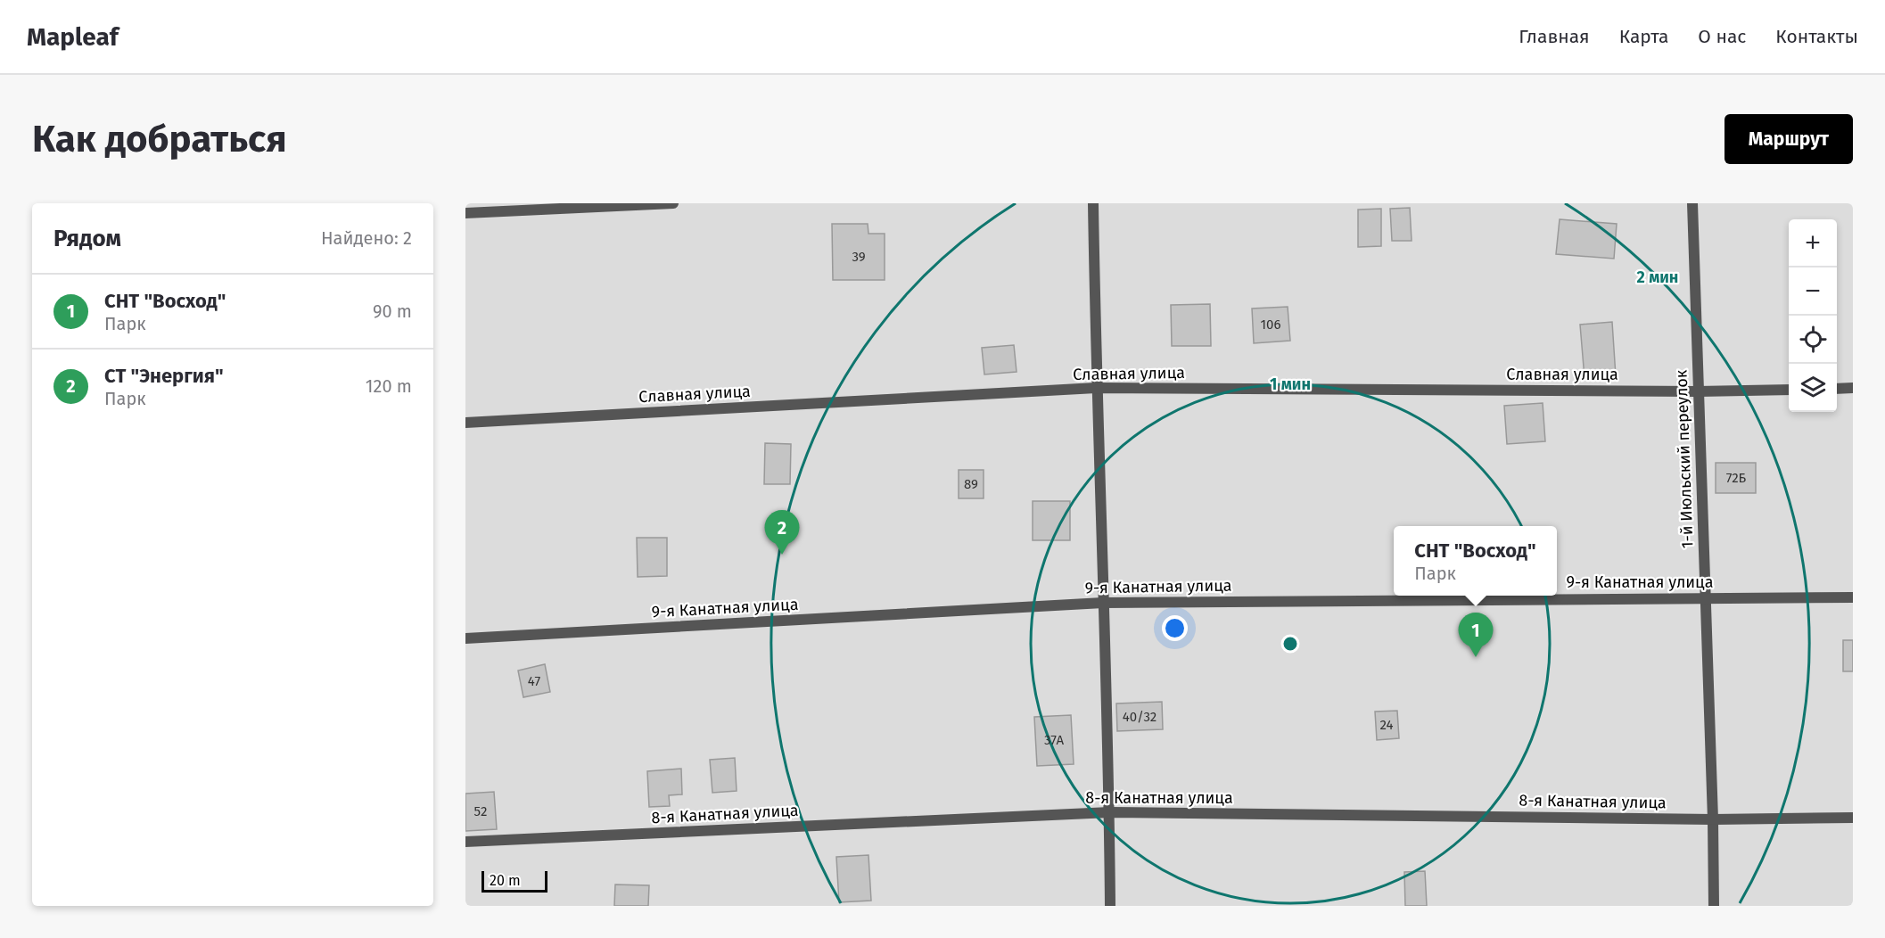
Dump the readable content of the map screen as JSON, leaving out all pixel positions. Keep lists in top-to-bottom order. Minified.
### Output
{"streets":{"lane":["Славная улица","1-й Июльский переулок","9-я Канатная улица","8-я Канатная улица"]},"crossings":[["Славная улица","1-й Июльский переулок"],["1-й Июльский переулок","9-я Канатная улица"],["1-й Июльский переулок","8-я Канатная улица"]],"house_numbers":["39","106","72Б","89","47","40/32","24","37А","52"],"scale_bar":"20 m","page":{"header":"Mapleaf","nav":["Главная","Карта","О нас","Контакты"],"buttons":"Маршрут","title":"Как добраться","heading":["Рядом","Найдено: 2"],"map_buttons":["+","−"],"list":[{"mark":"1","name":"СНТ \"Восход\"","note":"Парк","value":"90 m"},{"mark":"2","name":"СТ \"Энергия\"","note":"Парк","value":"120 m"}],"pins":["2","1"],"popup":["СНТ \"Восход\"","Парк"],"scale":"20 m"},"rings":["2 мин","1 мин"]}
